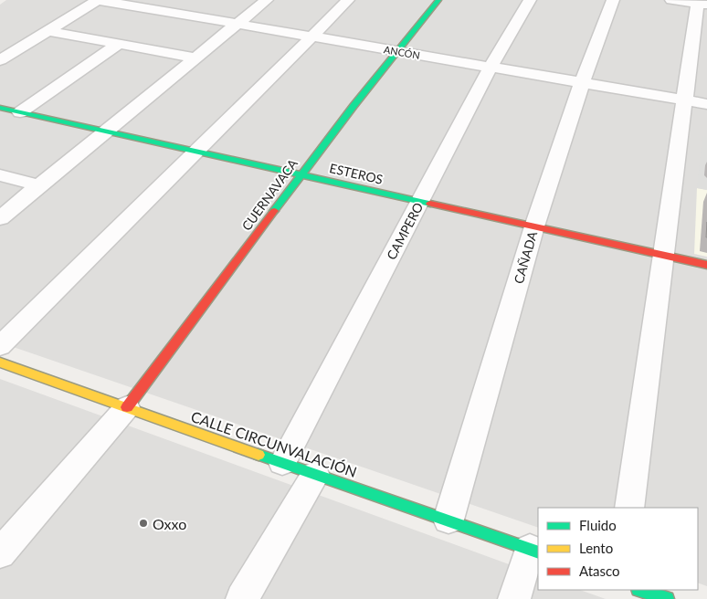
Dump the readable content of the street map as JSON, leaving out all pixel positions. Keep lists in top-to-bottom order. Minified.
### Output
{"streets":{"street":["ANCÓN","ESTEROS","CUERNAVACA","CAMPERO","CAÑADA","CALLE CIRCUNVALACIÓN"]},"crossings":[["ANCÓN","CUERNAVACA"],["ANCÓN","CAMPERO"],["ANCÓN","CAÑADA"],["ESTEROS","CUERNAVACA"],["ESTEROS","CAMPERO"],["ESTEROS","CAÑADA"],["CUERNAVACA","CALLE CIRCUNVALACIÓN"],["CAMPERO","CALLE CIRCUNVALACIÓN"],["CAÑADA","CALLE CIRCUNVALACIÓN"]],"places":["Oxxo"],"legend":["Fluido","Lento","Atasco"]}
